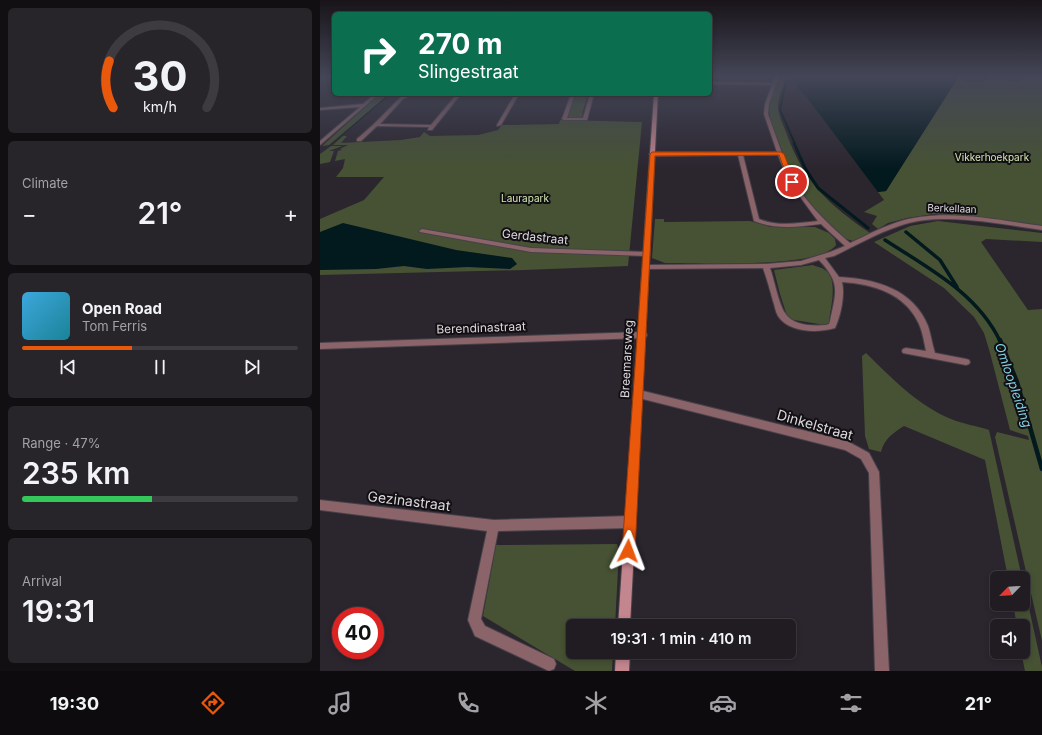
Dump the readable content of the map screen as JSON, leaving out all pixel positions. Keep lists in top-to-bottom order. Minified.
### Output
{"streets":{"street":["Berkellaan","Gerdastraat","Berendinastraat","Breemarsweg","Dinkelstraat","Gezinastraat"]},"crossings":[["Berkellaan","Breemarsweg"],["Gerdastraat","Breemarsweg"],["Berendinastraat","Breemarsweg"],["Breemarsweg","Dinkelstraat"],["Breemarsweg","Gezinastraat"]],"water":["Omloopleiding"],"parks":["Vikkerhoekpark","Laurapark"],"north":"bottom left","page":{"turn":["270 m","Slingestraat"],"tile":["Climate",["Range · 47%","235 km"],["Arrival","19:31"]],"heat":["−","21°","+"],"song":["Open Road","Tom Ferris"],"limit":"40","trip":"19:31 · 1 min · 410 m","tabs":["19:30","21°"],"gauge":["30","km/h"]}}
